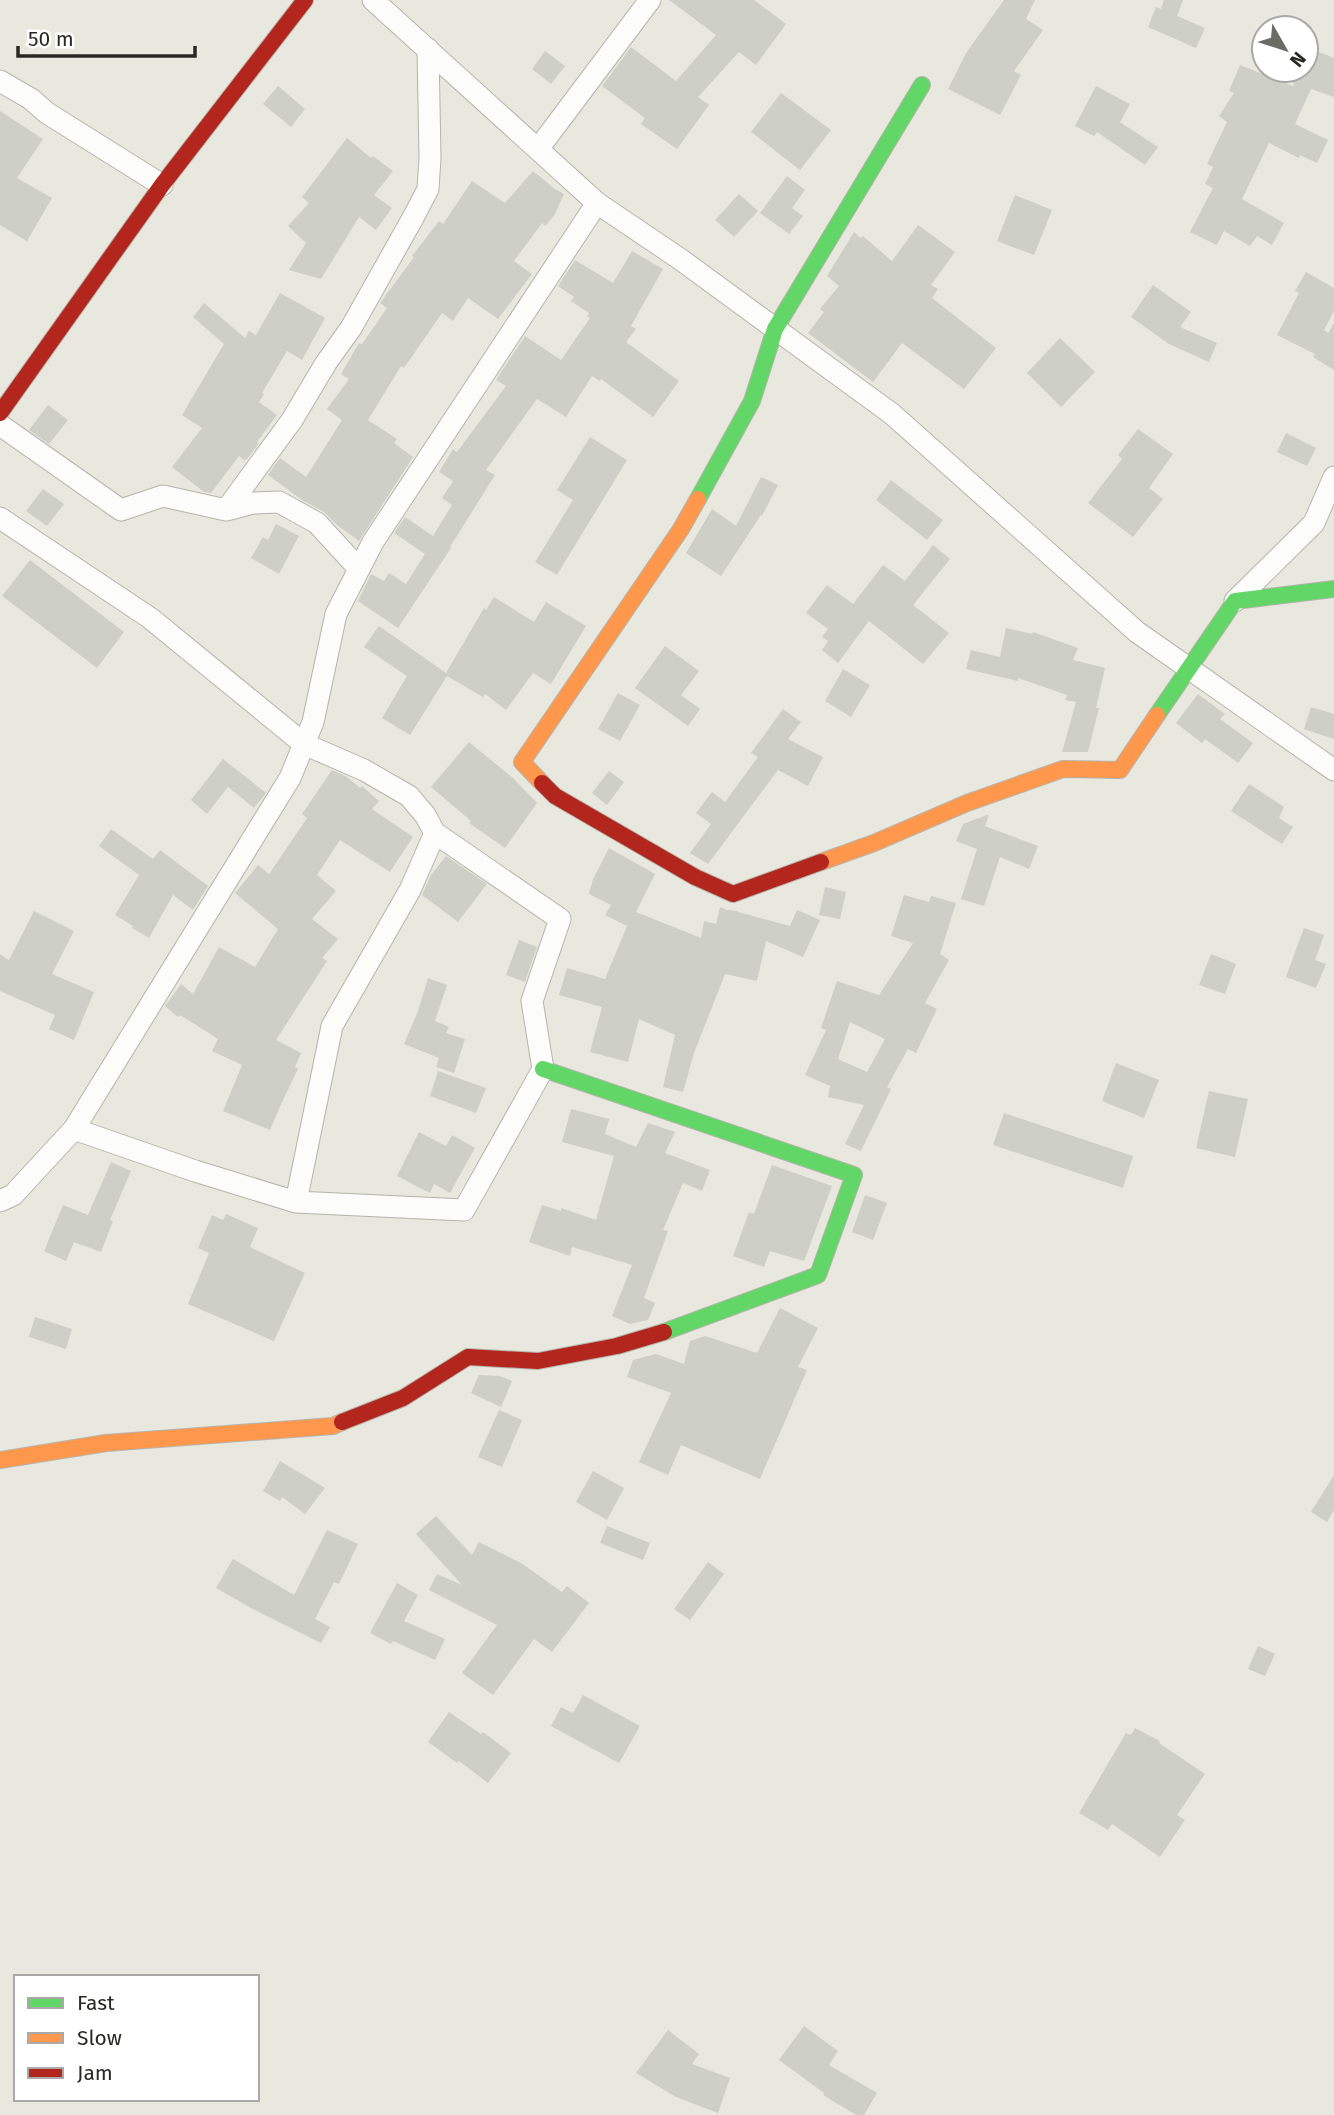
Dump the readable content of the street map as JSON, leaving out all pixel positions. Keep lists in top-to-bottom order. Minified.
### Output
{"legend":["Fast","Slow","Jam"],"scale_bar":"50 m","north":"bottom right"}
